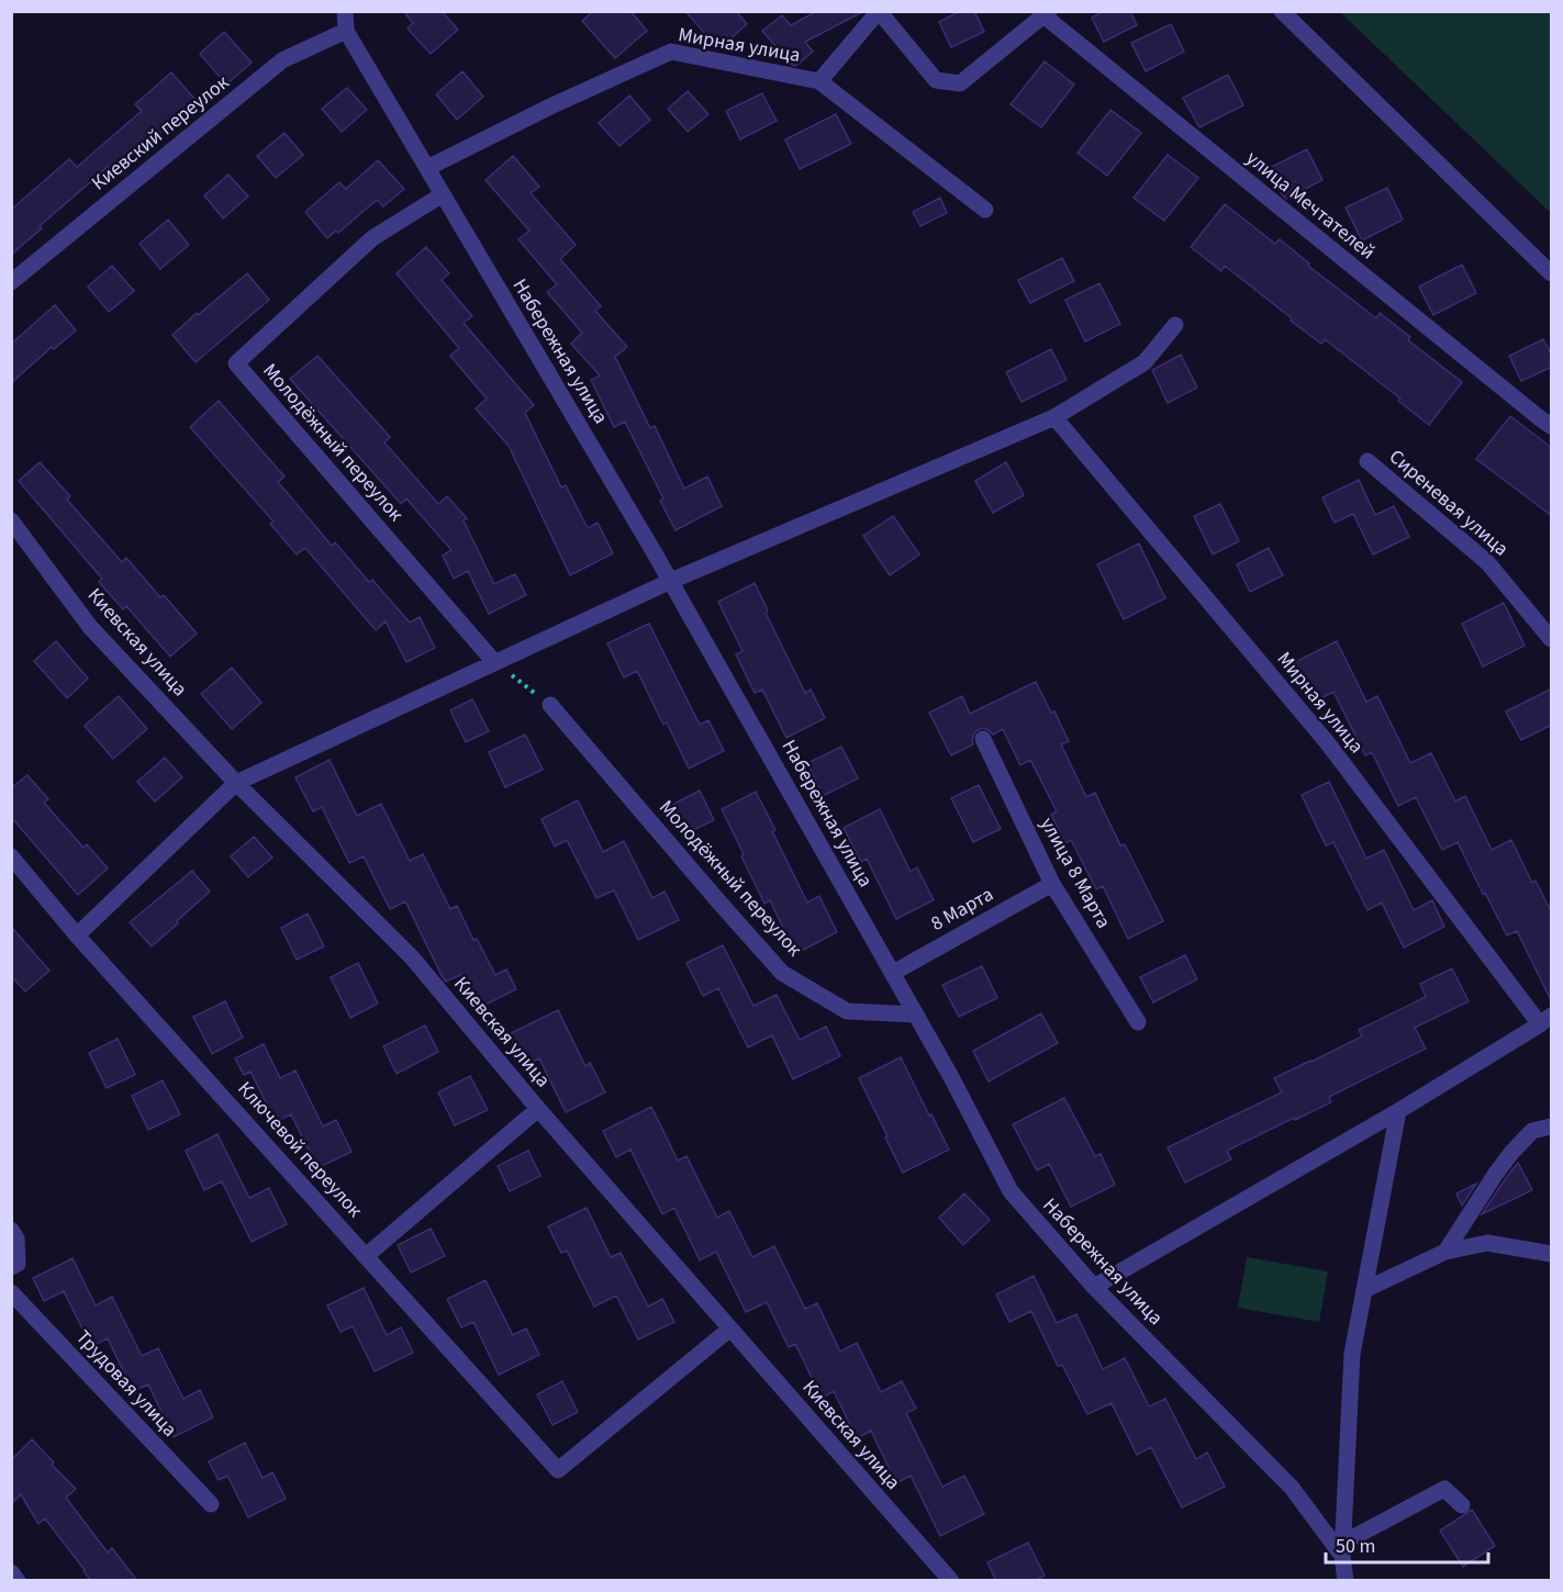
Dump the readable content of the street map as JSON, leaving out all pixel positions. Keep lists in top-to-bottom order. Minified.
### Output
{"streets":{"street":["Мирная улица","Киевский переулок","улица Мечтателей","Набережная улица","Молодёжный переулок","Сиреневая улица","Киевская улица","улица 8 Марта","8 Марта","Ключевой переулок","Трудовая улица"]},"crossings":[["Мирная улица","Набережная улица"],["Киевский переулок","Набережная улица"],["Набережная улица","Молодёжный переулок"],["Набережная улица","8 Марта"],["Киевская улица","Ключевой переулок"],["улица 8 Марта","8 Марта"]],"scale_bar":"50 m"}
